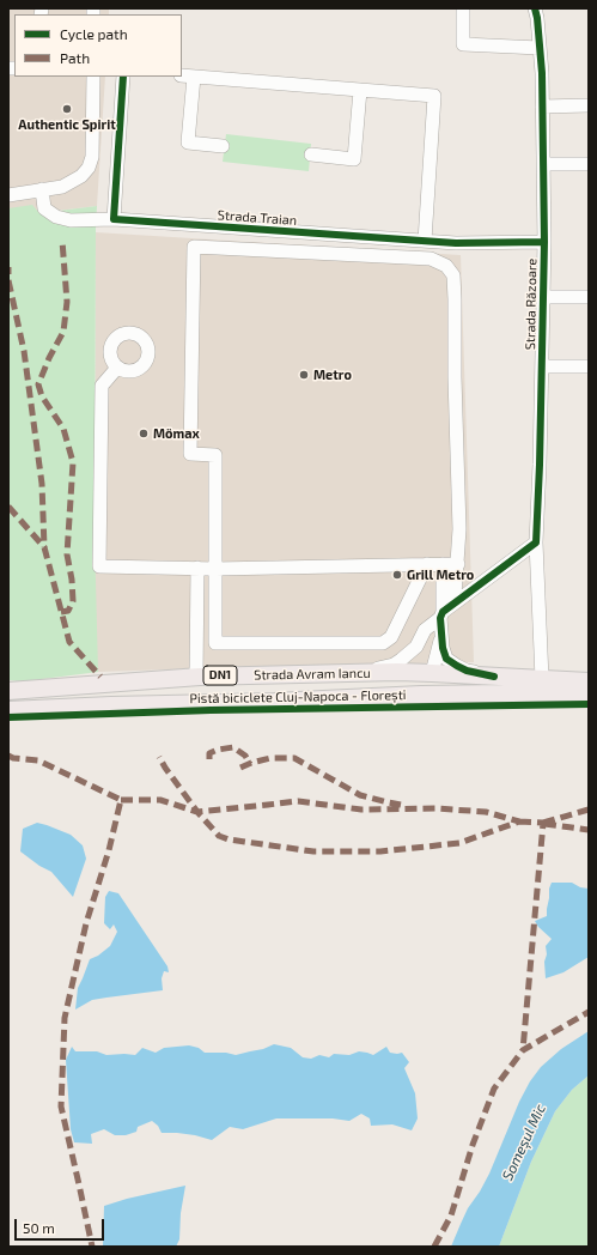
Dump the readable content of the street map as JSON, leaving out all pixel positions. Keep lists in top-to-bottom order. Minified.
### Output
{"streets":{"main road":["Strada Avram Iancu","DN1"],"street":["Strada Traian","Strada Răzoare"],"cycle path":["Pistă biciclete Cluj-Napoca - Florești"]},"crossings":[["Strada Traian","Strada Răzoare"],["Strada Răzoare","Strada Avram Iancu"]],"water":["Someșul Mic"],"places":["Authentic Spirit","Metro","Mömax","Grill Metro"],"legend":["Cycle path","Path"],"scale_bar":"50 m"}
